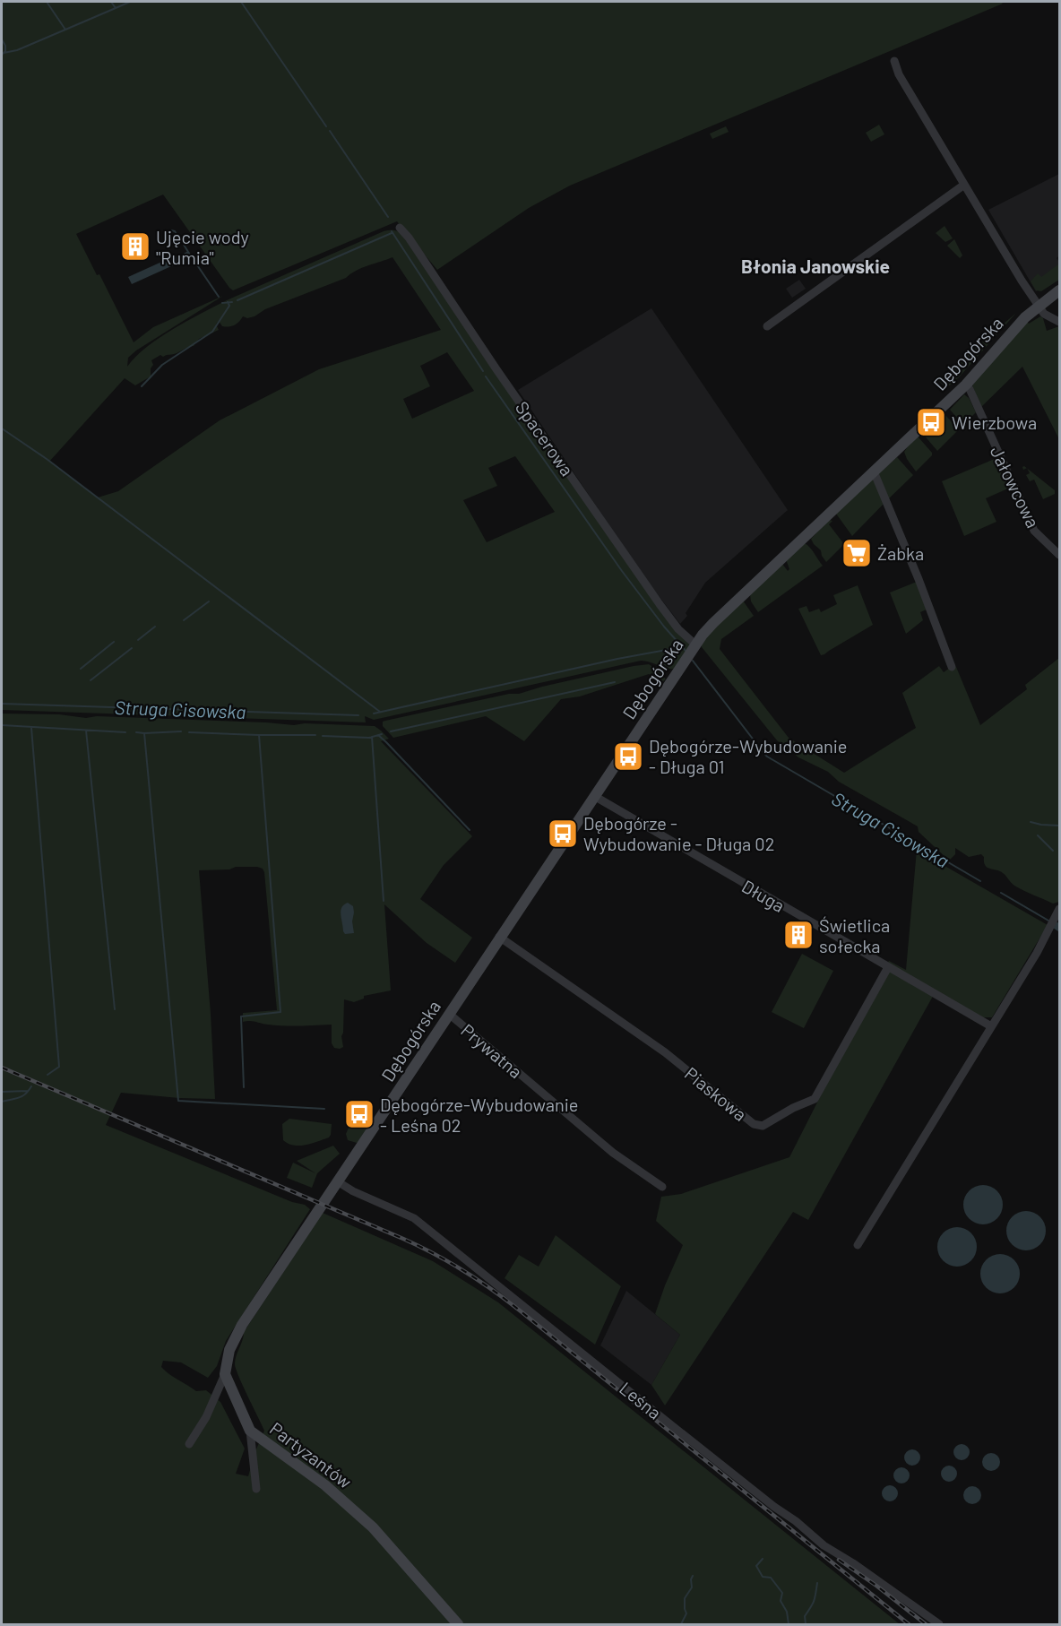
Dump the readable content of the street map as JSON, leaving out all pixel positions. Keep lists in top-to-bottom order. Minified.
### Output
{"streets":{"street":["Dębogórska","Spacerowa","Jałowcowa","Długa","Prywatna","Piaskowa","Leśna","Partyzantów"]},"crossings":[["Dębogórska","Spacerowa"],["Dębogórska","Jałowcowa"],["Dębogórska","Długa"],["Dębogórska","Prywatna"],["Dębogórska","Piaskowa"],["Dębogórska","Leśna"],["Długa","Piaskowa"]],"districts":["Błonia Janowskie"],"water":["Struga Cisowska"],"places":{"building":["Ujęcie wody \"Rumia\"","Świetlica sołecka"],"bus stop":["Wierzbowa","Dębogórze-Wybudowanie - Długa 01","Dębogórze - Wybudowanie - Długa 02","Dębogórze-Wybudowanie - Leśna 02"],"supermarket":["Żabka"]}}
